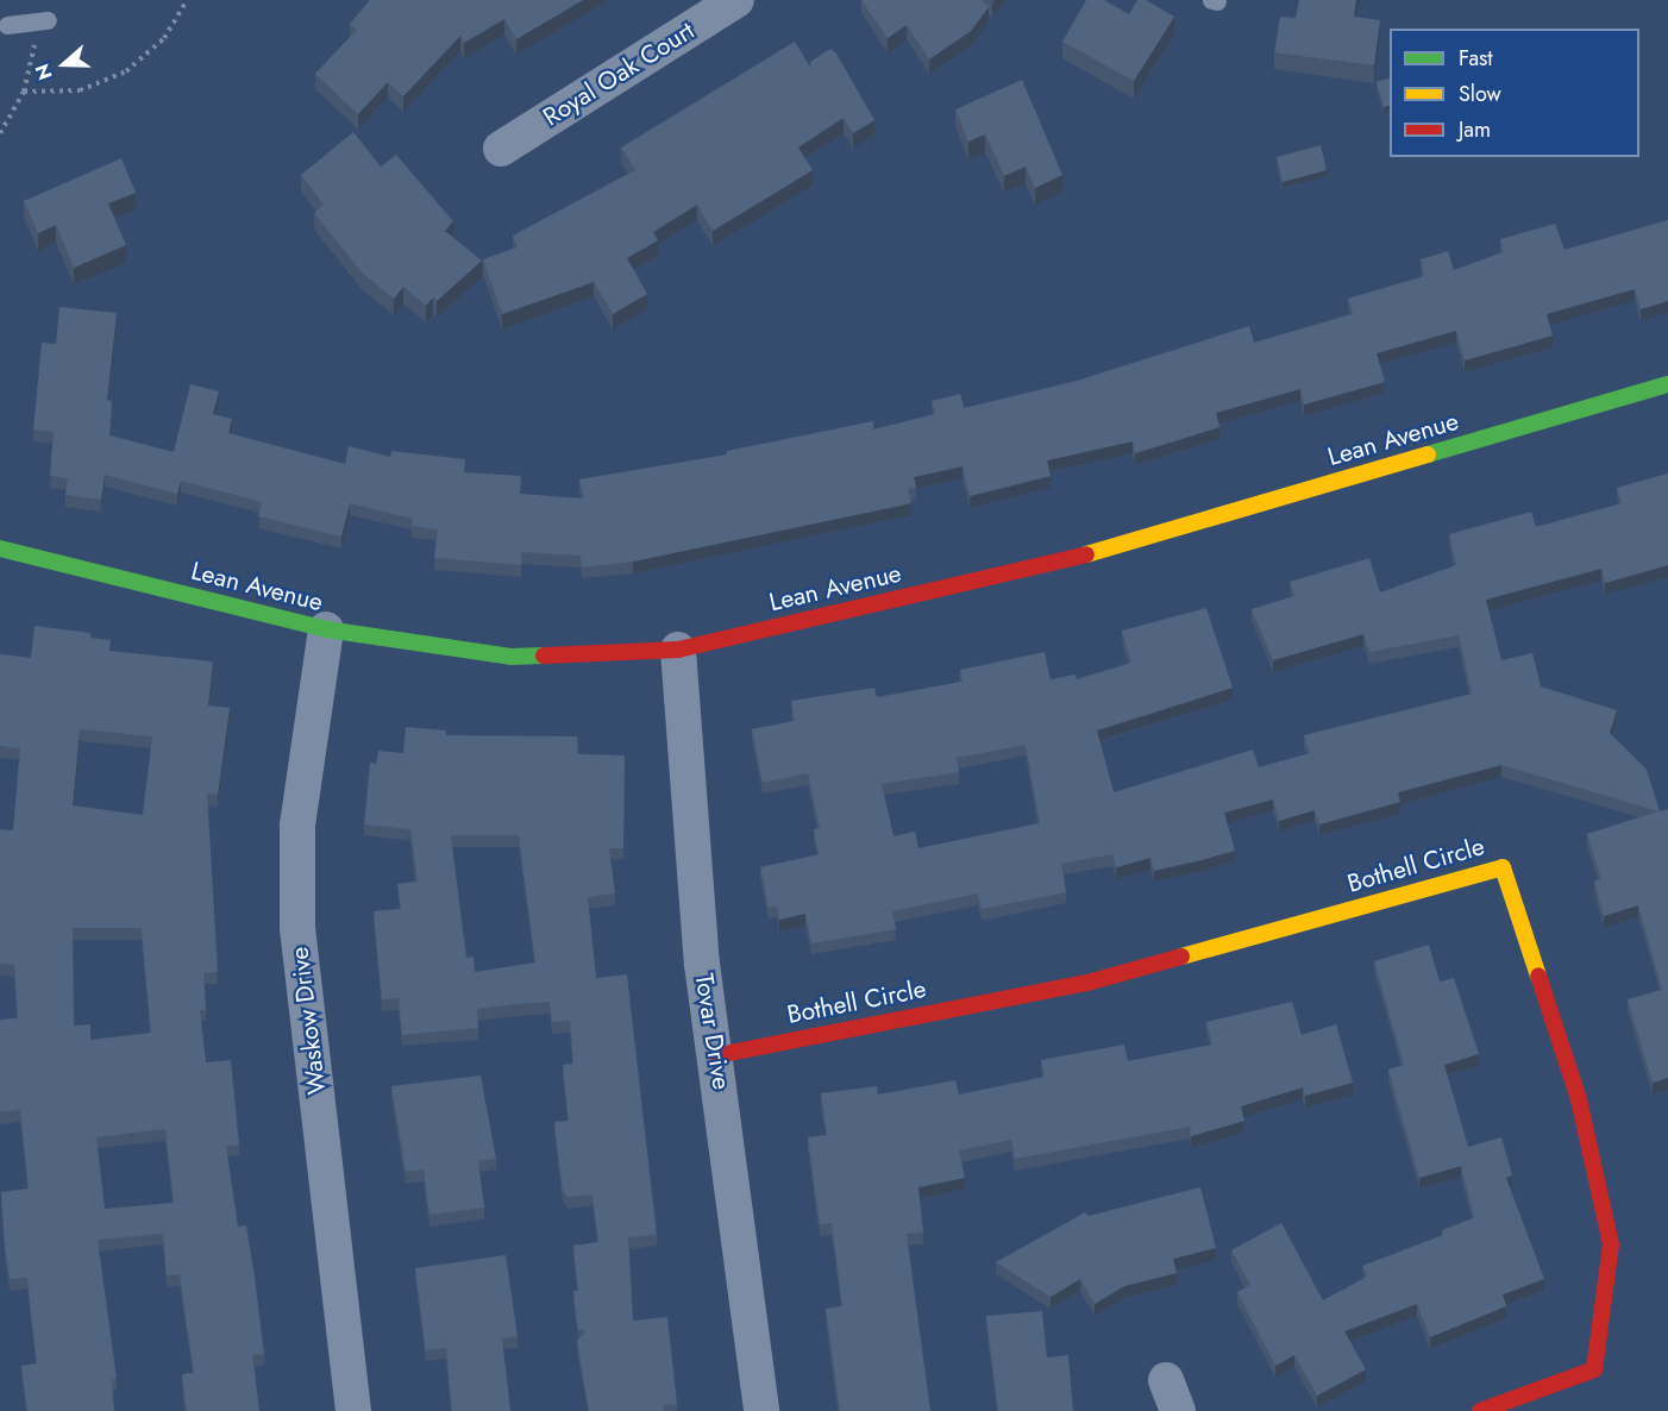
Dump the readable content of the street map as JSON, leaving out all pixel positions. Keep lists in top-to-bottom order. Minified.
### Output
{"streets":{"street":["Royal Oak Court","Lean Avenue","Bothell Circle","Waskow Drive","Tovar Drive"]},"crossings":[["Lean Avenue","Waskow Drive"],["Lean Avenue","Tovar Drive"],["Bothell Circle","Tovar Drive"]],"legend":["Fast","Slow","Jam"],"north":"left"}
